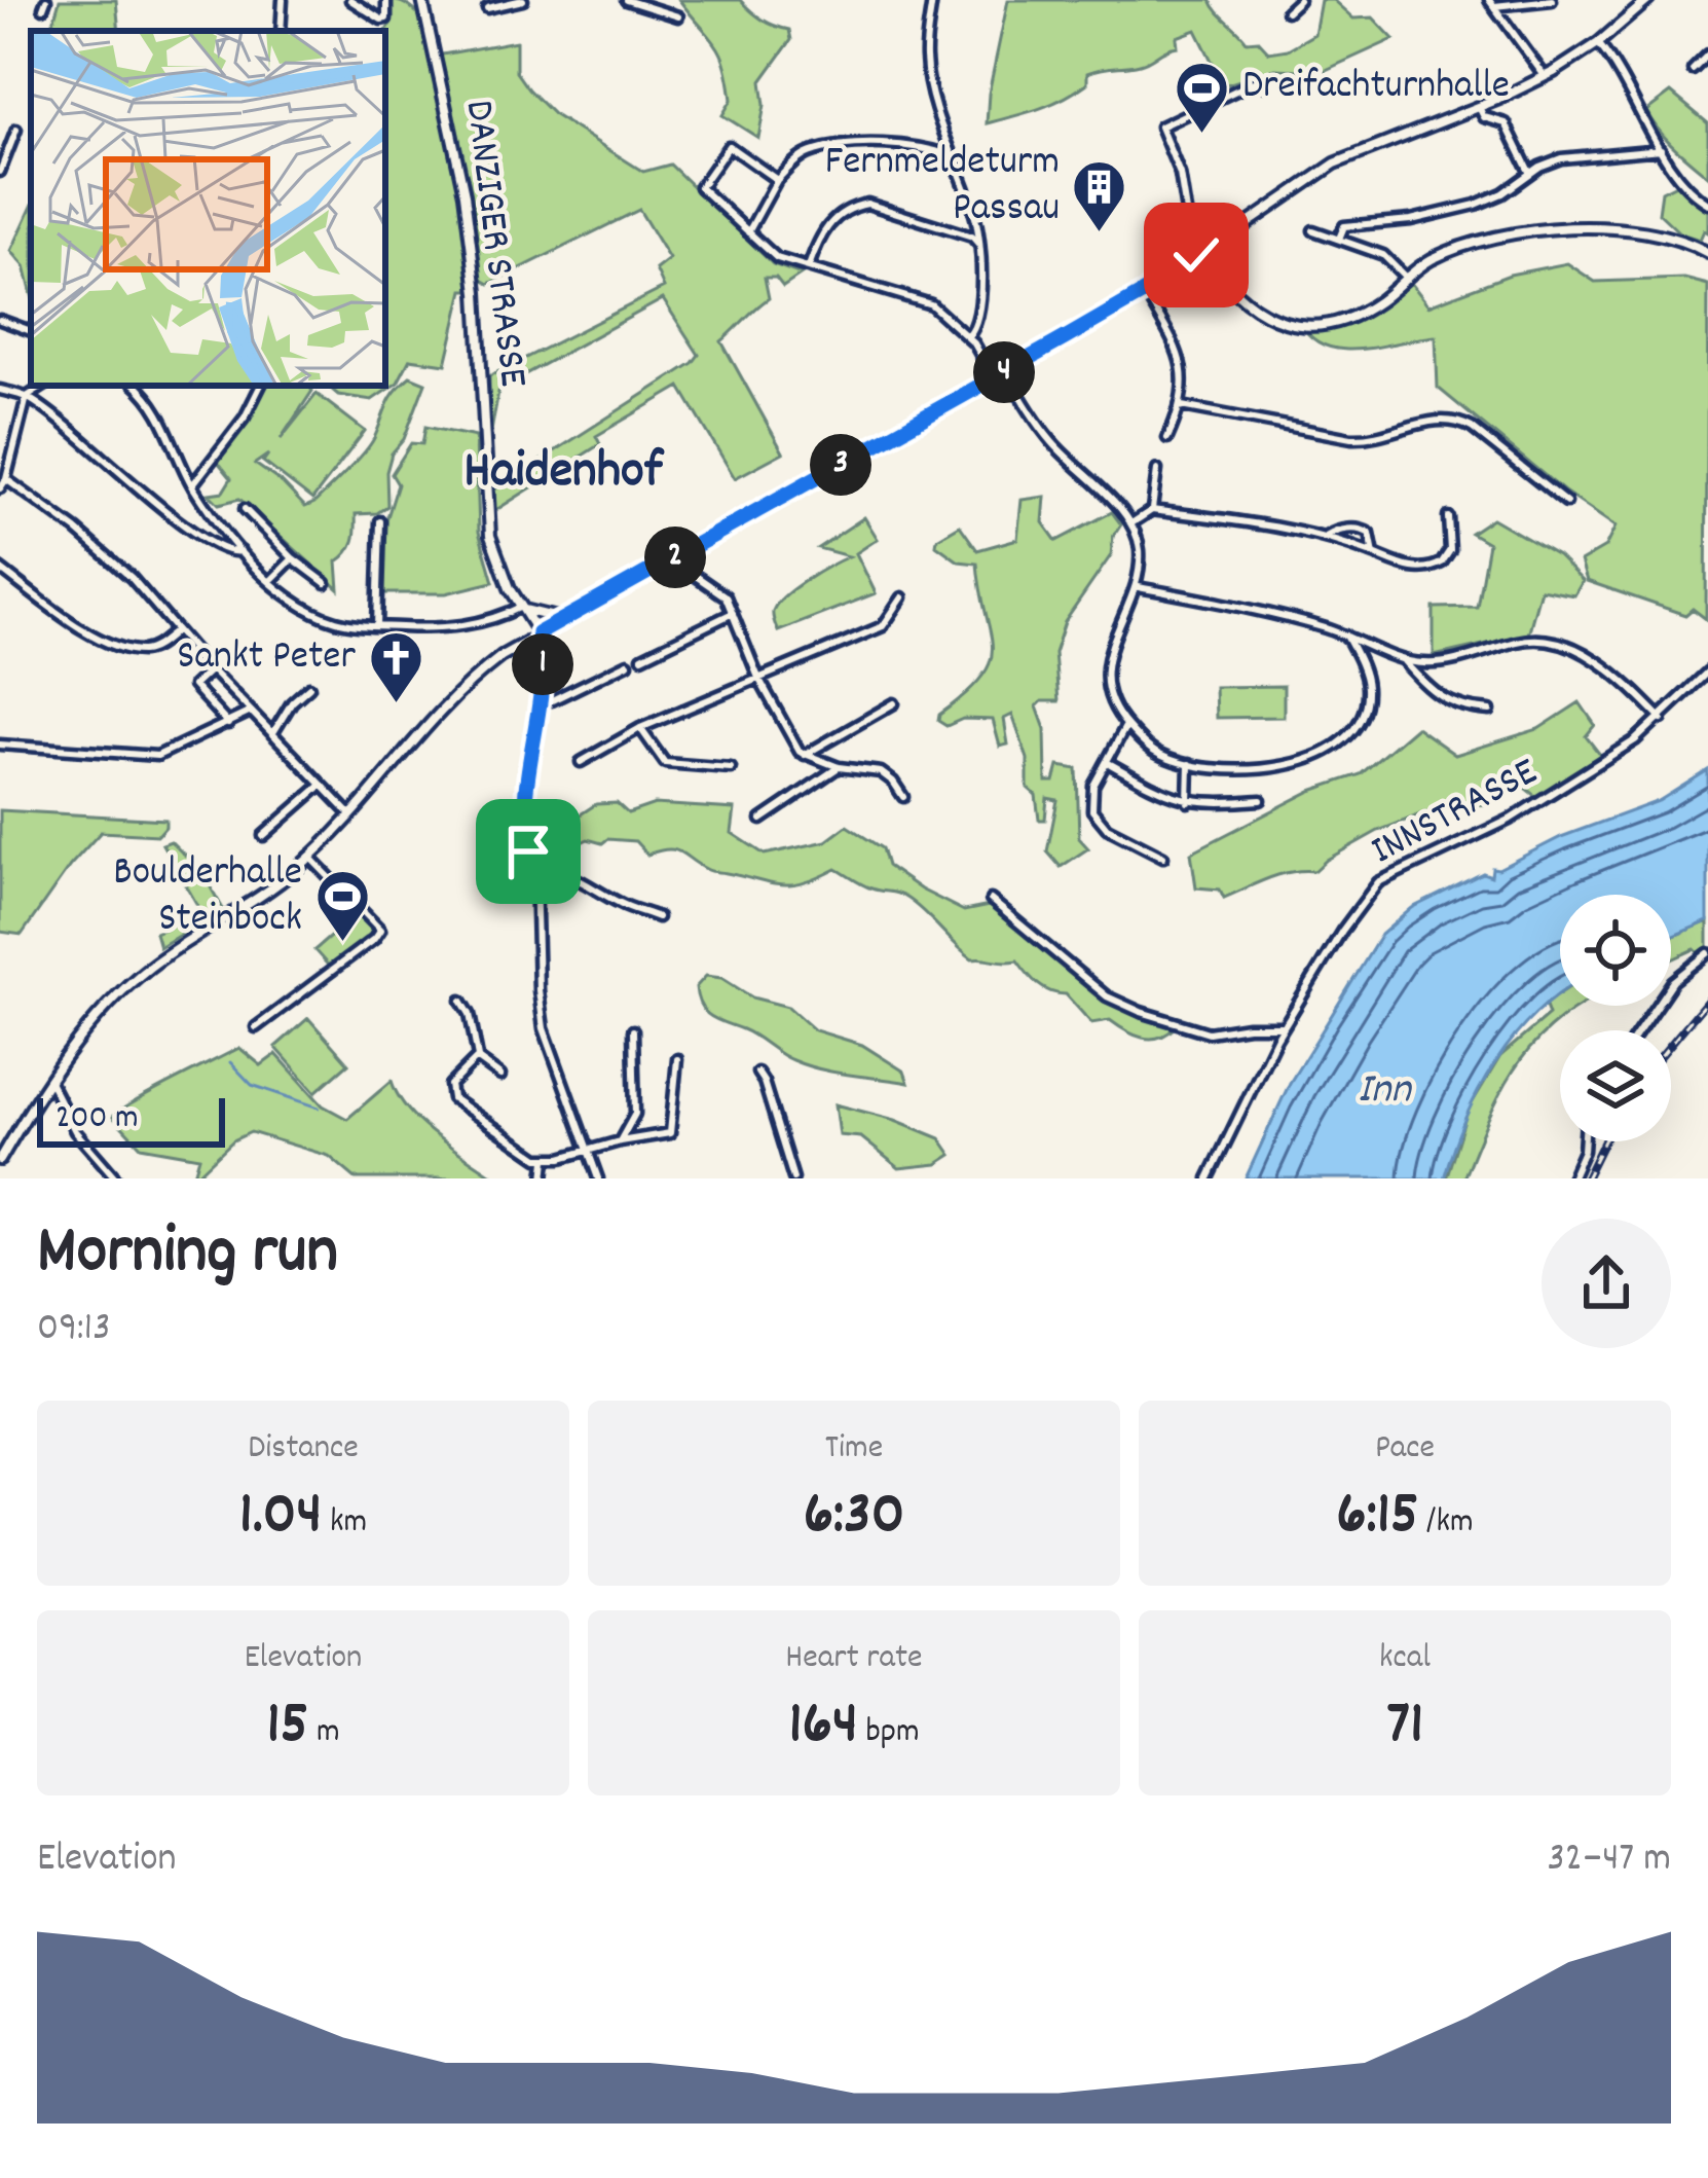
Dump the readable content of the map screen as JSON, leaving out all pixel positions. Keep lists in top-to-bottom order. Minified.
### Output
{"streets":{"street":["DANZIGER STRASSE","INNSTRASSE"]},"districts":["Haidenhof"],"water":["Inn"],"places":{"sports":["Dreifachturnhalle","Boulderhalle Steinbock"],"building":["Fernmeldeturm Passau"],"church":["Sankt Peter"]},"scale_bar":"200 m","page":{"pins":["4","3","2","1"],"scale":"200 m","heading":["Morning run","09:13"],"stats":[["Distance","1.04 km"],["Time","6:30"],["Pace","6:15 /km"],["Elevation","15 m"],["Heart rate","164 bpm"],["kcal","71"]],"chart":["Elevation","32–47 m"]}}
